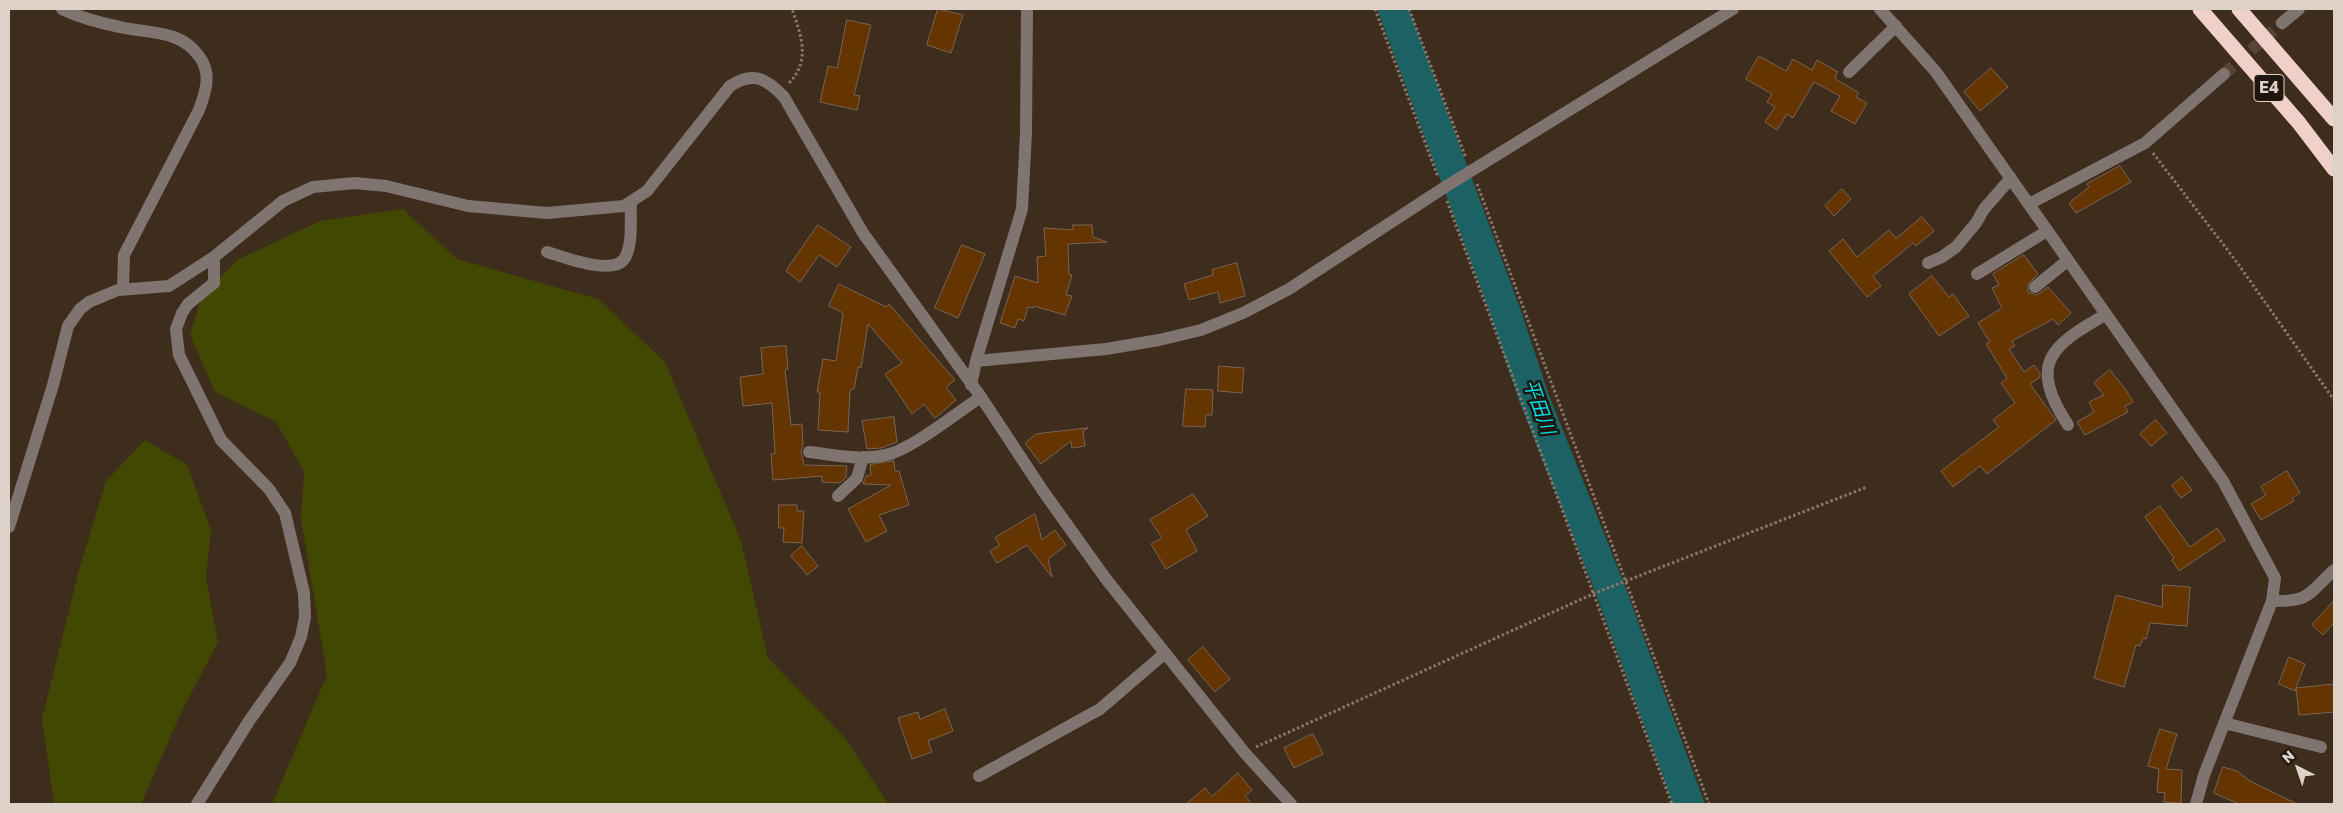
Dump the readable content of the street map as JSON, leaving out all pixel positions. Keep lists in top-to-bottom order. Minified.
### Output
{"streets":{"highway":["E4"]},"water":["平田川"],"north":"top left"}
